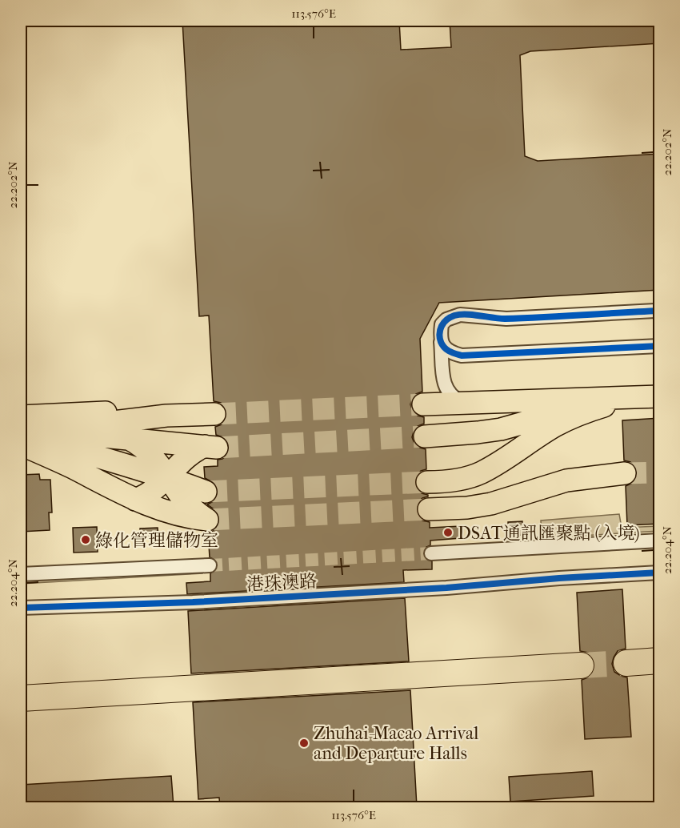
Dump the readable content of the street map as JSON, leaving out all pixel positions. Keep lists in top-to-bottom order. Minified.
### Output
{"streets":{"street":["港珠澳路"]},"places":["DSAT通訊匯聚點 (入境)","綠化管理儲物室","Zhuhai-Macao Arrival and Departure Halls"],"coordinates":["113.576°E","22.202°N","22.204°N"]}
